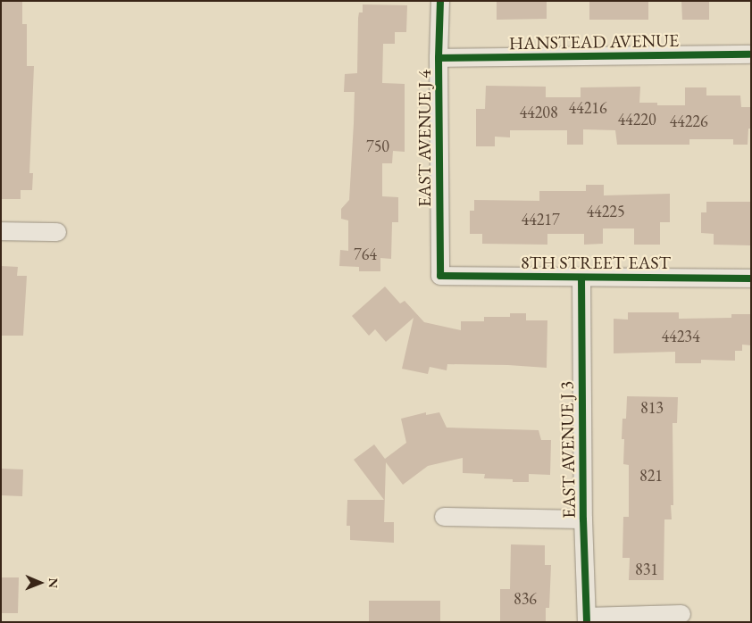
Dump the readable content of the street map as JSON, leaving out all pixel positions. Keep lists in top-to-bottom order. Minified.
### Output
{"streets":{"street":["HANSTEAD AVENUE","EAST AVENUE J 4","8TH STREET EAST","EAST AVENUE J 3"]},"crossings":[["HANSTEAD AVENUE","EAST AVENUE J 4"],["EAST AVENUE J 4","8TH STREET EAST"],["8TH STREET EAST","EAST AVENUE J 3"]],"house_numbers":["44216","44208","44220","44226","750","44225","44217","764","44234","813","821","831","836"],"north":"right"}
